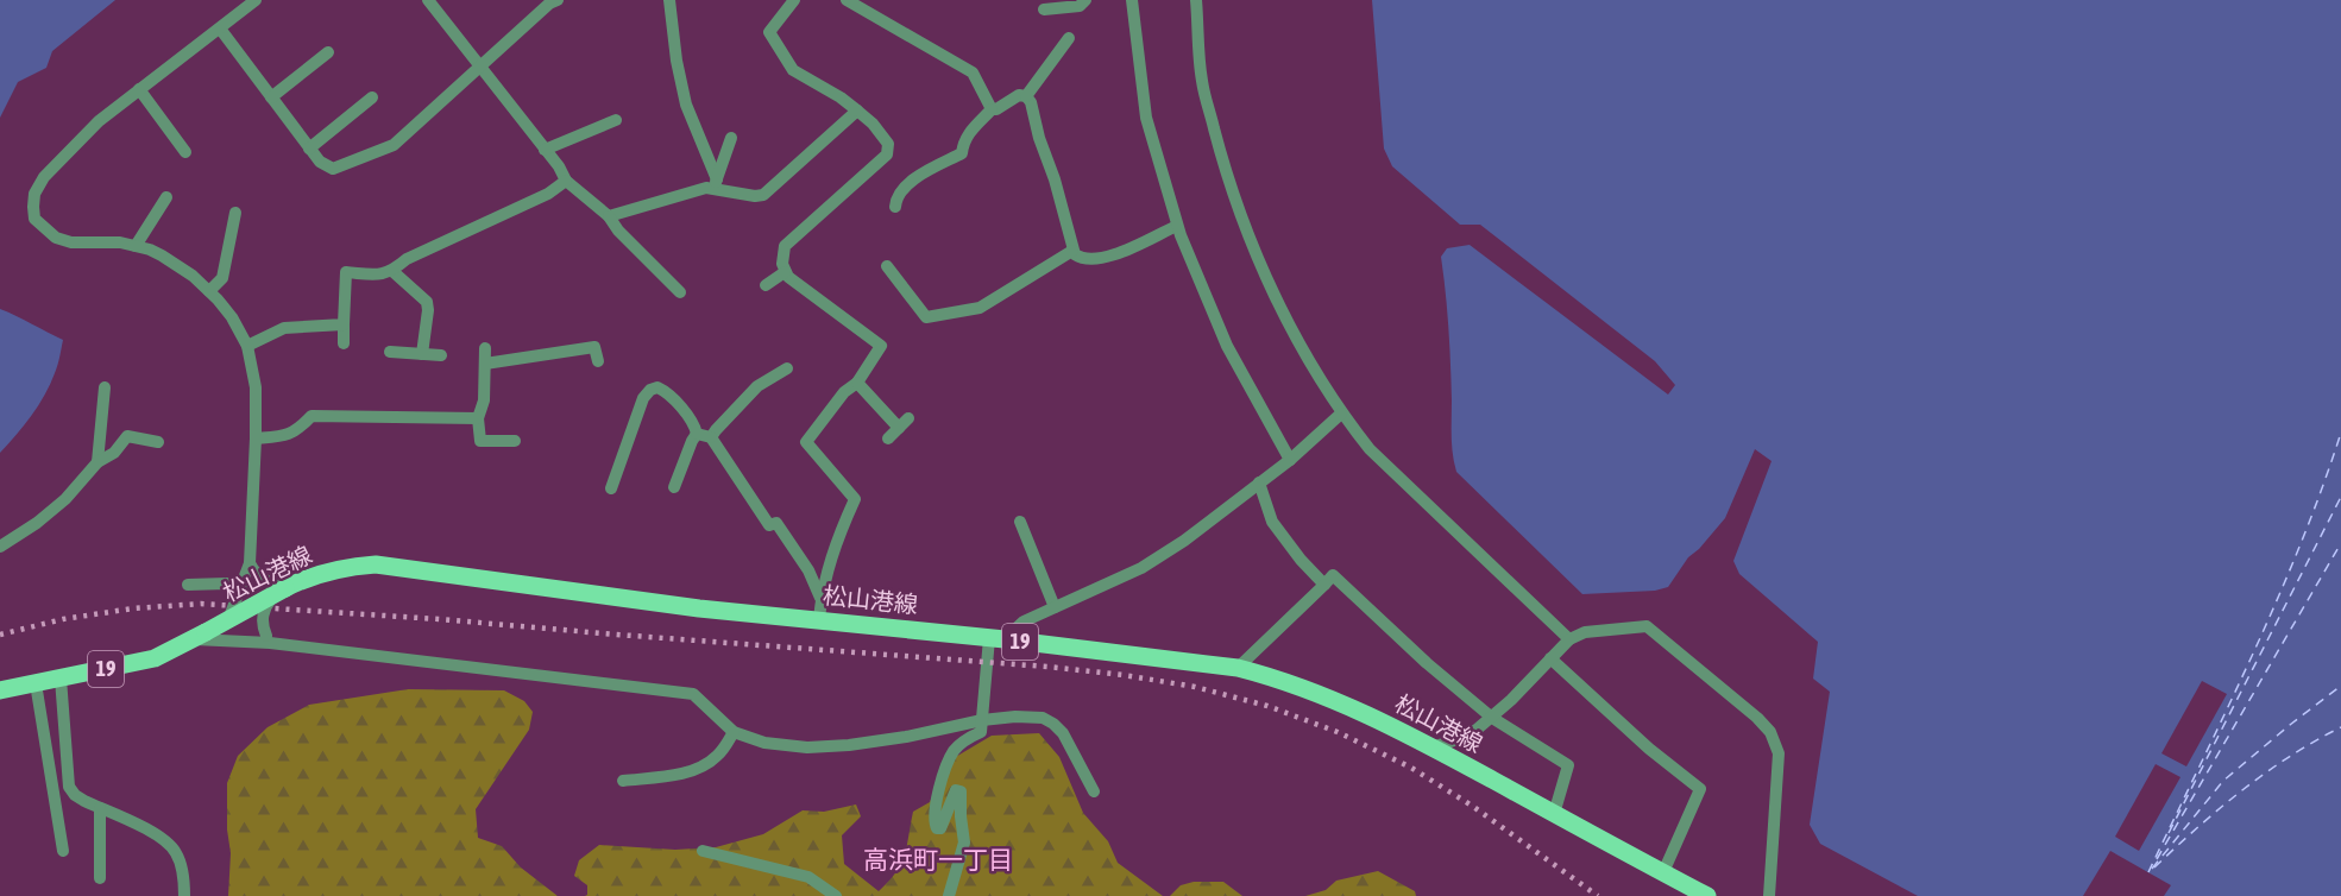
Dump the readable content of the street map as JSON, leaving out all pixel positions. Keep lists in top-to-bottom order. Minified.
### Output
{"streets":{"main road":["松山港線","19"]},"districts":["高浜町一丁目"]}
